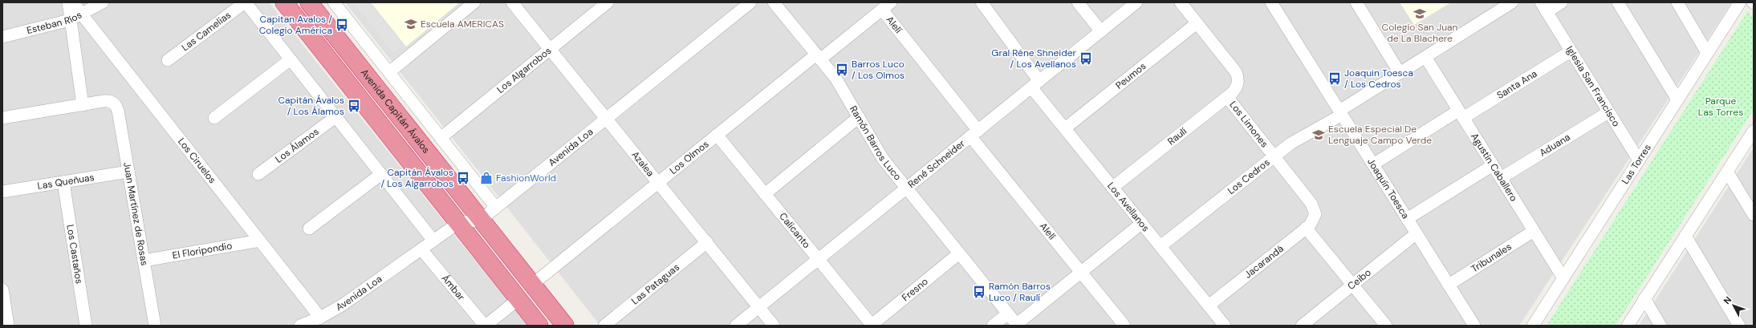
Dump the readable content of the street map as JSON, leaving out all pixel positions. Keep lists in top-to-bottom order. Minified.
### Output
{"streets":{"highway":["Avenida Capitán Ávalos"],"street":["Esteban Ríos","Alelí","Las Camelias","Los Algarrobos","Peumos","Santa Ana","Iglesia San Francisco","Los Limones","Raulí","Ramón Barros Luco","Los Álamos","Aduana","Avenida Loa","Los Olmos","Los Ciruelos","Azalea","Las Torres","René Schneider","Agustín Caballero","Los Cedros","Las Queñuas","Joaquín Toesca","Los Avellanos","Juan Martínez de Rosas","Calicanto","El Floripondio","Los Castaños","Tribunales","Jacarandá","Ceibo","Las Pataguas","Ámbar","Fresno"]},"crossings":[["Esteban Ríos","Los Ciruelos"],["Alelí","Los Olmos"],["Alelí","René Schneider"],["Los Algarrobos","Avenida Capitán Ávalos"],["Los Algarrobos","Azalea"],["Peumos","Raulí"],["Peumos","Los Avellanos"],["Santa Ana","Iglesia San Francisco"],["Santa Ana","Agustín Caballero"],["Santa Ana","Joaquín Toesca"],["Iglesia San Francisco","Aduana"],["Iglesia San Francisco","Las Torres"],["Avenida Capitán Ávalos","Avenida Loa"],["Avenida Capitán Ávalos","Los Olmos"],["Los Limones","Raulí"],["Los Limones","Los Cedros"],["Los Limones","Jacarandá"],["Raulí","Los Avellanos"],["Ramón Barros Luco","Los Olmos"],["Ramón Barros Luco","René Schneider"],["Ramón Barros Luco","Fresno"],["Aduana","Agustín Caballero"],["Avenida Loa","Los Ciruelos"],["Avenida Loa","Azalea"],["Avenida Loa","Ámbar"],["Los Olmos","Azalea"],["Los Olmos","Calicanto"],["Los Ciruelos","El Floripondio"],["Azalea","René Schneider"],["Azalea","Las Pataguas"],["Las Torres","Agustín Caballero"],["René Schneider","Los Avellanos"],["René Schneider","Calicanto"],["Agustín Caballero","Los Cedros"],["Agustín Caballero","Tribunales"],["Los Cedros","Joaquín Toesca"],["Los Cedros","Los Avellanos"],["Las Queñuas","Juan Martínez de Rosas"],["Las Queñuas","Los Castaños"],["Joaquín Toesca","Tribunales"],["Joaquín Toesca","Ceibo"],["Los Avellanos","Jacarandá"],["Juan Martínez de Rosas","El Floripondio"],["Calicanto","Fresno"]],"parks":["Parque Las Torres"],"places":{"school or university":["Colegio San Juan de La Blachere","Escuela AMERICAS","Escuela Especial De Lenguaje Campo Verde"],"bus stop":["Capitan Avalos / Colegio América","Gral Réne Shneider / Los Avellanos","Barros Luco / Los Olmos","Joaquin Toesca / Los Cedros","Capitán Ávalos / Los Álamos","Capitán Ávalos / Los Algarrobos","Ramón Barros Luco / Raulí"],"shop":["FashionWorld"]},"north":"top left"}
